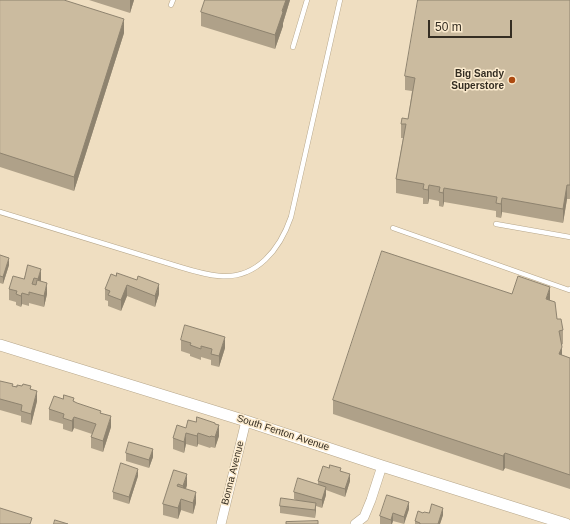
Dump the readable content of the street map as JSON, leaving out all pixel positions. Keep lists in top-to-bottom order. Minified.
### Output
{"streets":{"street":["South Fenton Avenue","Bonna Avenue"]},"crossings":[["South Fenton Avenue","Bonna Avenue"]],"places":["Big Sandy Superstore"],"scale_bar":"50 m"}
